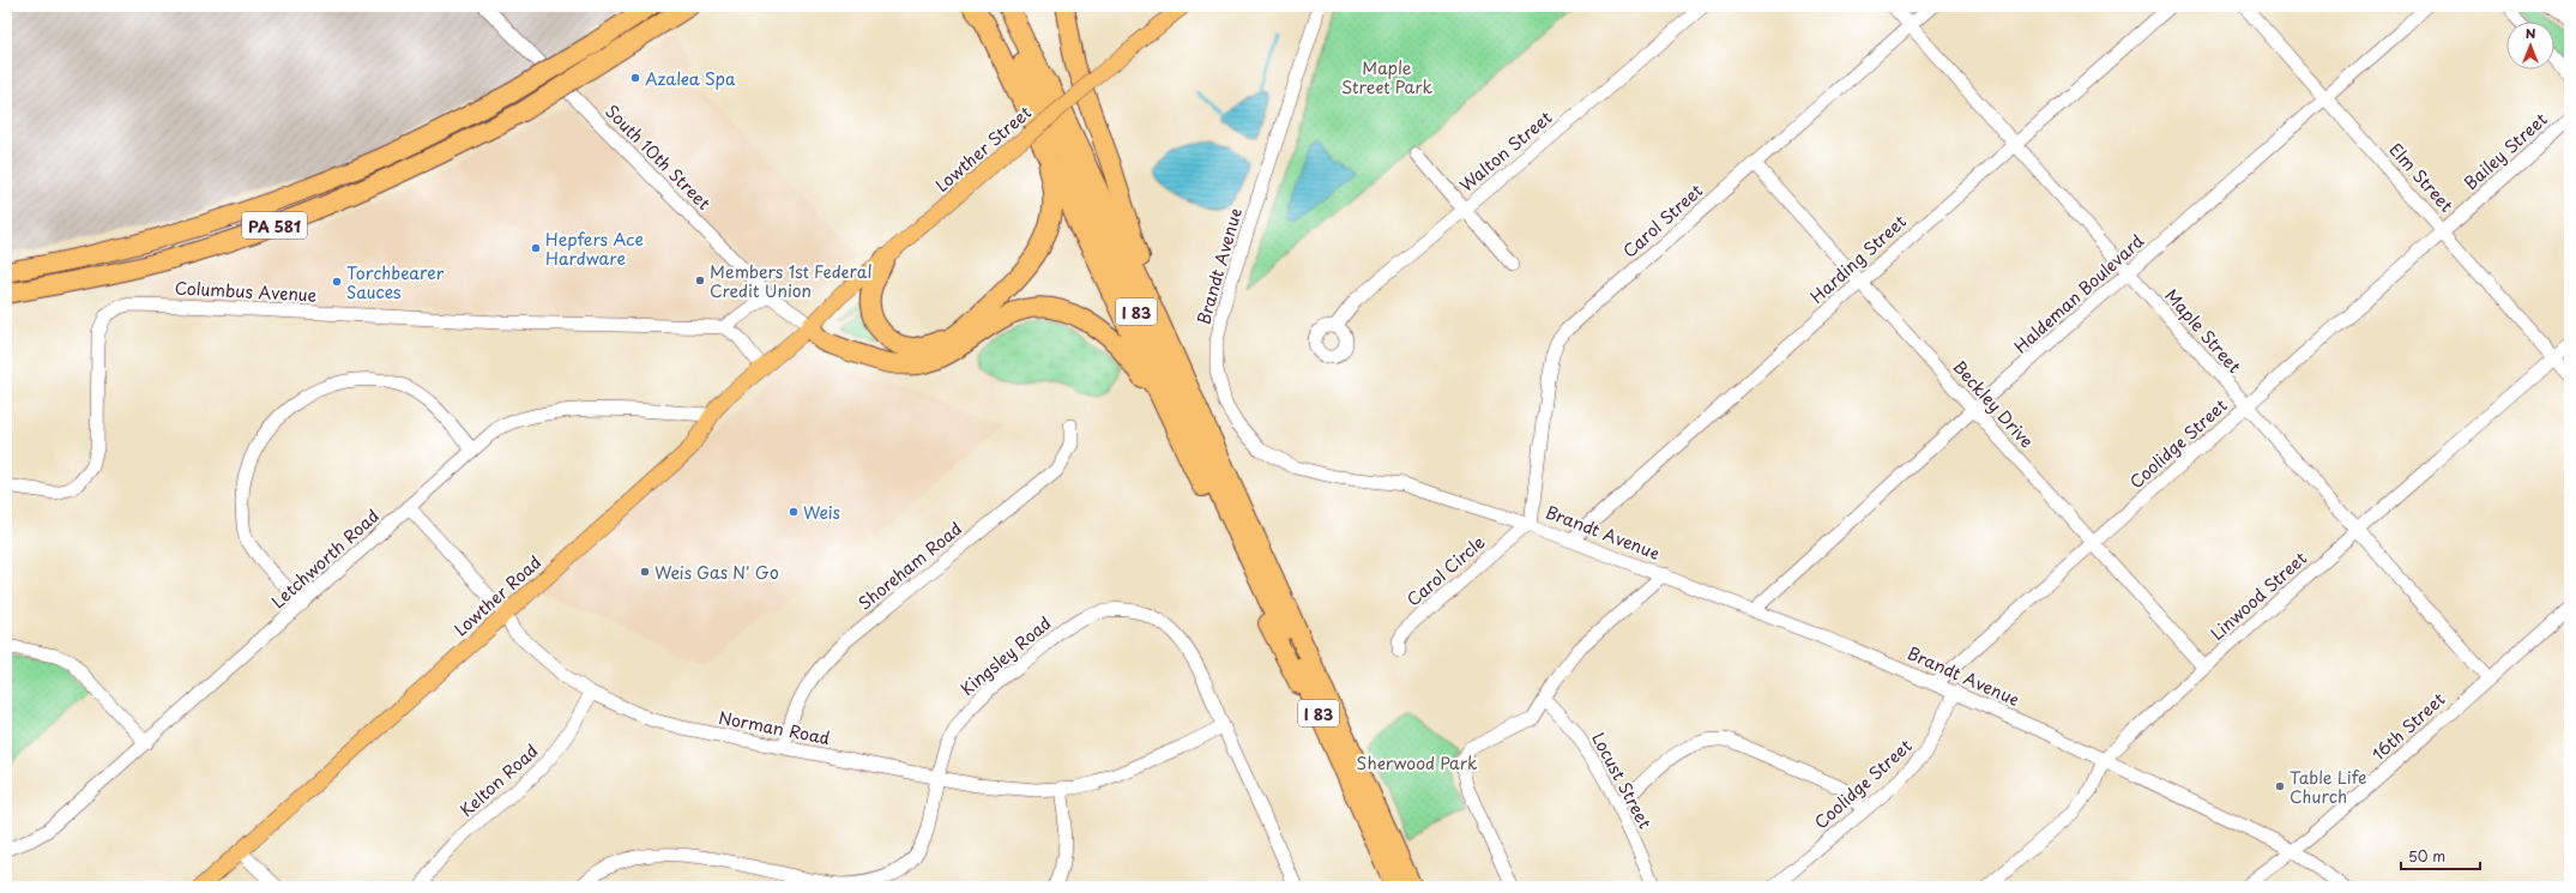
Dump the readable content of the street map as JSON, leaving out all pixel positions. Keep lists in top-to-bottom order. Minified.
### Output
{"streets":{"highway":["PA 581","I 83"],"main road":["Lowther Street","Lowther Road"],"street":["Walton Street","Bailey Street","South 10th Street","Elm Street","Carol Street","Harding Street","Brandt Avenue","Columbus Avenue","Haldeman Boulevard","Maple Street","Beckley Drive","Coolidge Street","Letchworth Road","Shoreham Road","Carol Circle","Linwood Street","Kingsley Road","16th Street","Norman Road","Kelton Road","Locust Street"]},"crossings":[["Lowther Street","South 10th Street"],["Lowther Street","Lowther Road"],["Bailey Street","Elm Street"],["Bailey Street","Coolidge Street"],["South 10th Street","Lowther Road"],["Elm Street","Haldeman Boulevard"],["Elm Street","Coolidge Street"],["Elm Street","Linwood Street"],["Carol Street","Brandt Avenue"],["Carol Street","Maple Street"],["Carol Street","Beckley Drive"],["Carol Street","Carol Circle"],["Harding Street","Brandt Avenue"],["Harding Street","Maple Street"],["Harding Street","Beckley Drive"],["Brandt Avenue","Haldeman Boulevard"],["Brandt Avenue","Coolidge Street"],["Brandt Avenue","Carol Circle"],["Brandt Avenue","Linwood Street"],["Brandt Avenue","16th Street"],["Haldeman Boulevard","Maple Street"],["Haldeman Boulevard","Beckley Drive"],["Maple Street","Coolidge Street"],["Maple Street","Linwood Street"],["Maple Street","16th Street"],["Beckley Drive","Coolidge Street"],["Beckley Drive","Linwood Street"],["Letchworth Road","Lowther Road"],["Letchworth Road","Norman Road"],["Shoreham Road","Norman Road"],["Lowther Road","Norman Road"],["Kingsley Road","Norman Road"],["Norman Road","Kelton Road"]],"parks":["Maple Street Park","Sherwood Park"],"places":["Azalea Spa","Hepfers Ace Hardware","Members 1st Federal Credit Union","Torchbearer Sauces","Weis","Weis Gas N' Go","Table Life Church"],"scale_bar":"50 m","north":"top"}
